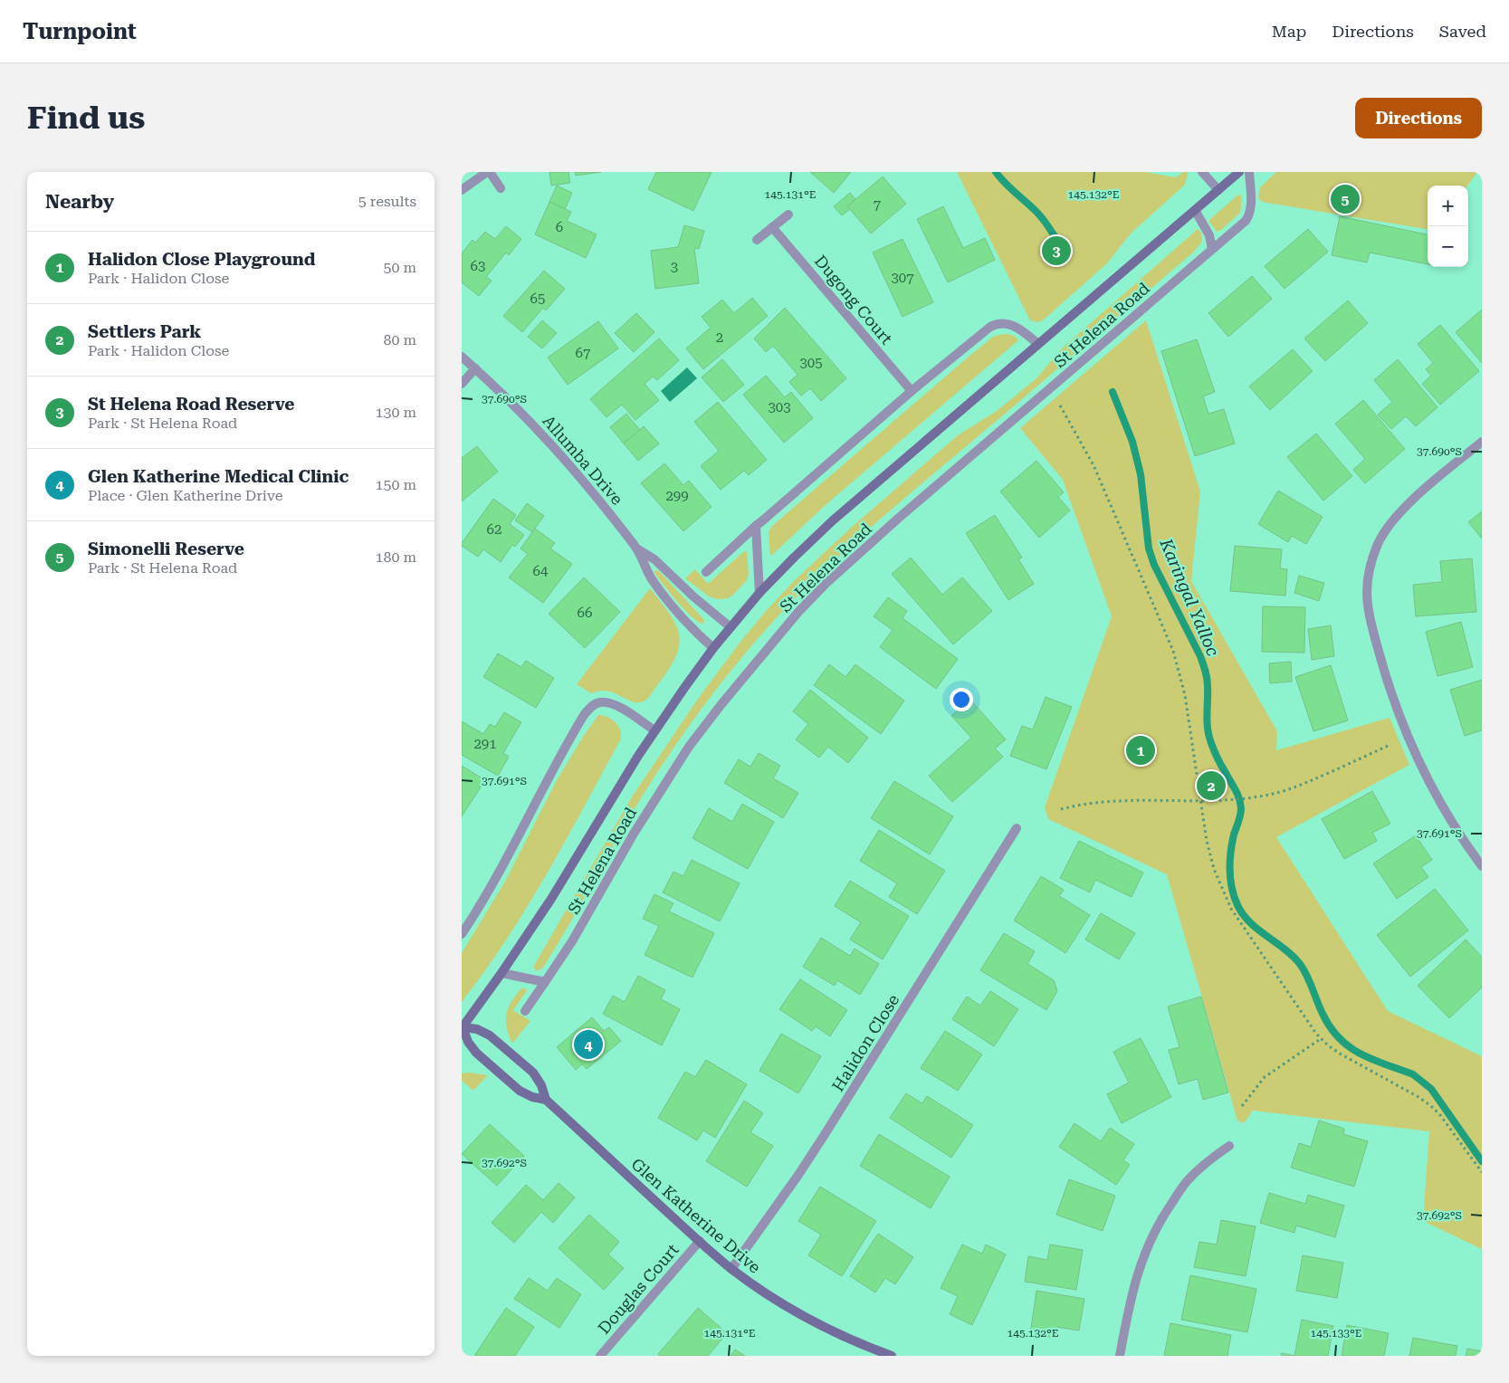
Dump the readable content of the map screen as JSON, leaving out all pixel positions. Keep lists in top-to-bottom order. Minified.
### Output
{"streets":{"main road":["St Helena Road","Glen Katherine Drive"],"street":["Dugong Court","Allumba Drive","Halidon Close","Douglas Court"]},"crossings":[["Dugong Court","St Helena Road"],["St Helena Road","Allumba Drive"],["St Helena Road","Glen Katherine Drive"],["Halidon Close","Glen Katherine Drive"],["Glen Katherine Drive","Douglas Court"]],"water":["Karingal Yalloc"],"house_numbers":["7","6","63","3","307","65","2","67","305","303","299","62","64","66","291"],"page":{"header":"Turnpoint","nav":["Map","Directions","Saved"],"buttons":"Directions","title":"Find us","heading":["Nearby","5 results"],"pins":["5","3","1","2","4"],"map_buttons":["+","−"],"list":[{"mark":"1","name":"Halidon Close Playground","note":"Park · Halidon Close","value":"50 m"},{"mark":"2","name":"Settlers Park","note":"Park · Halidon Close","value":"80 m"},{"mark":"3","name":"St Helena Road Reserve","note":"Park · St Helena Road","value":"130 m"},{"mark":"4","name":"Glen Katherine Medical Clinic","note":"Place · Glen Katherine Drive","value":"150 m"},{"mark":"5","name":"Simonelli Reserve","note":"Park · St Helena Road","value":"180 m"}]},"coordinates":["145.131°E","145.132°E","37.690°S","37.691°S","37.692°S","145.133°E"]}
